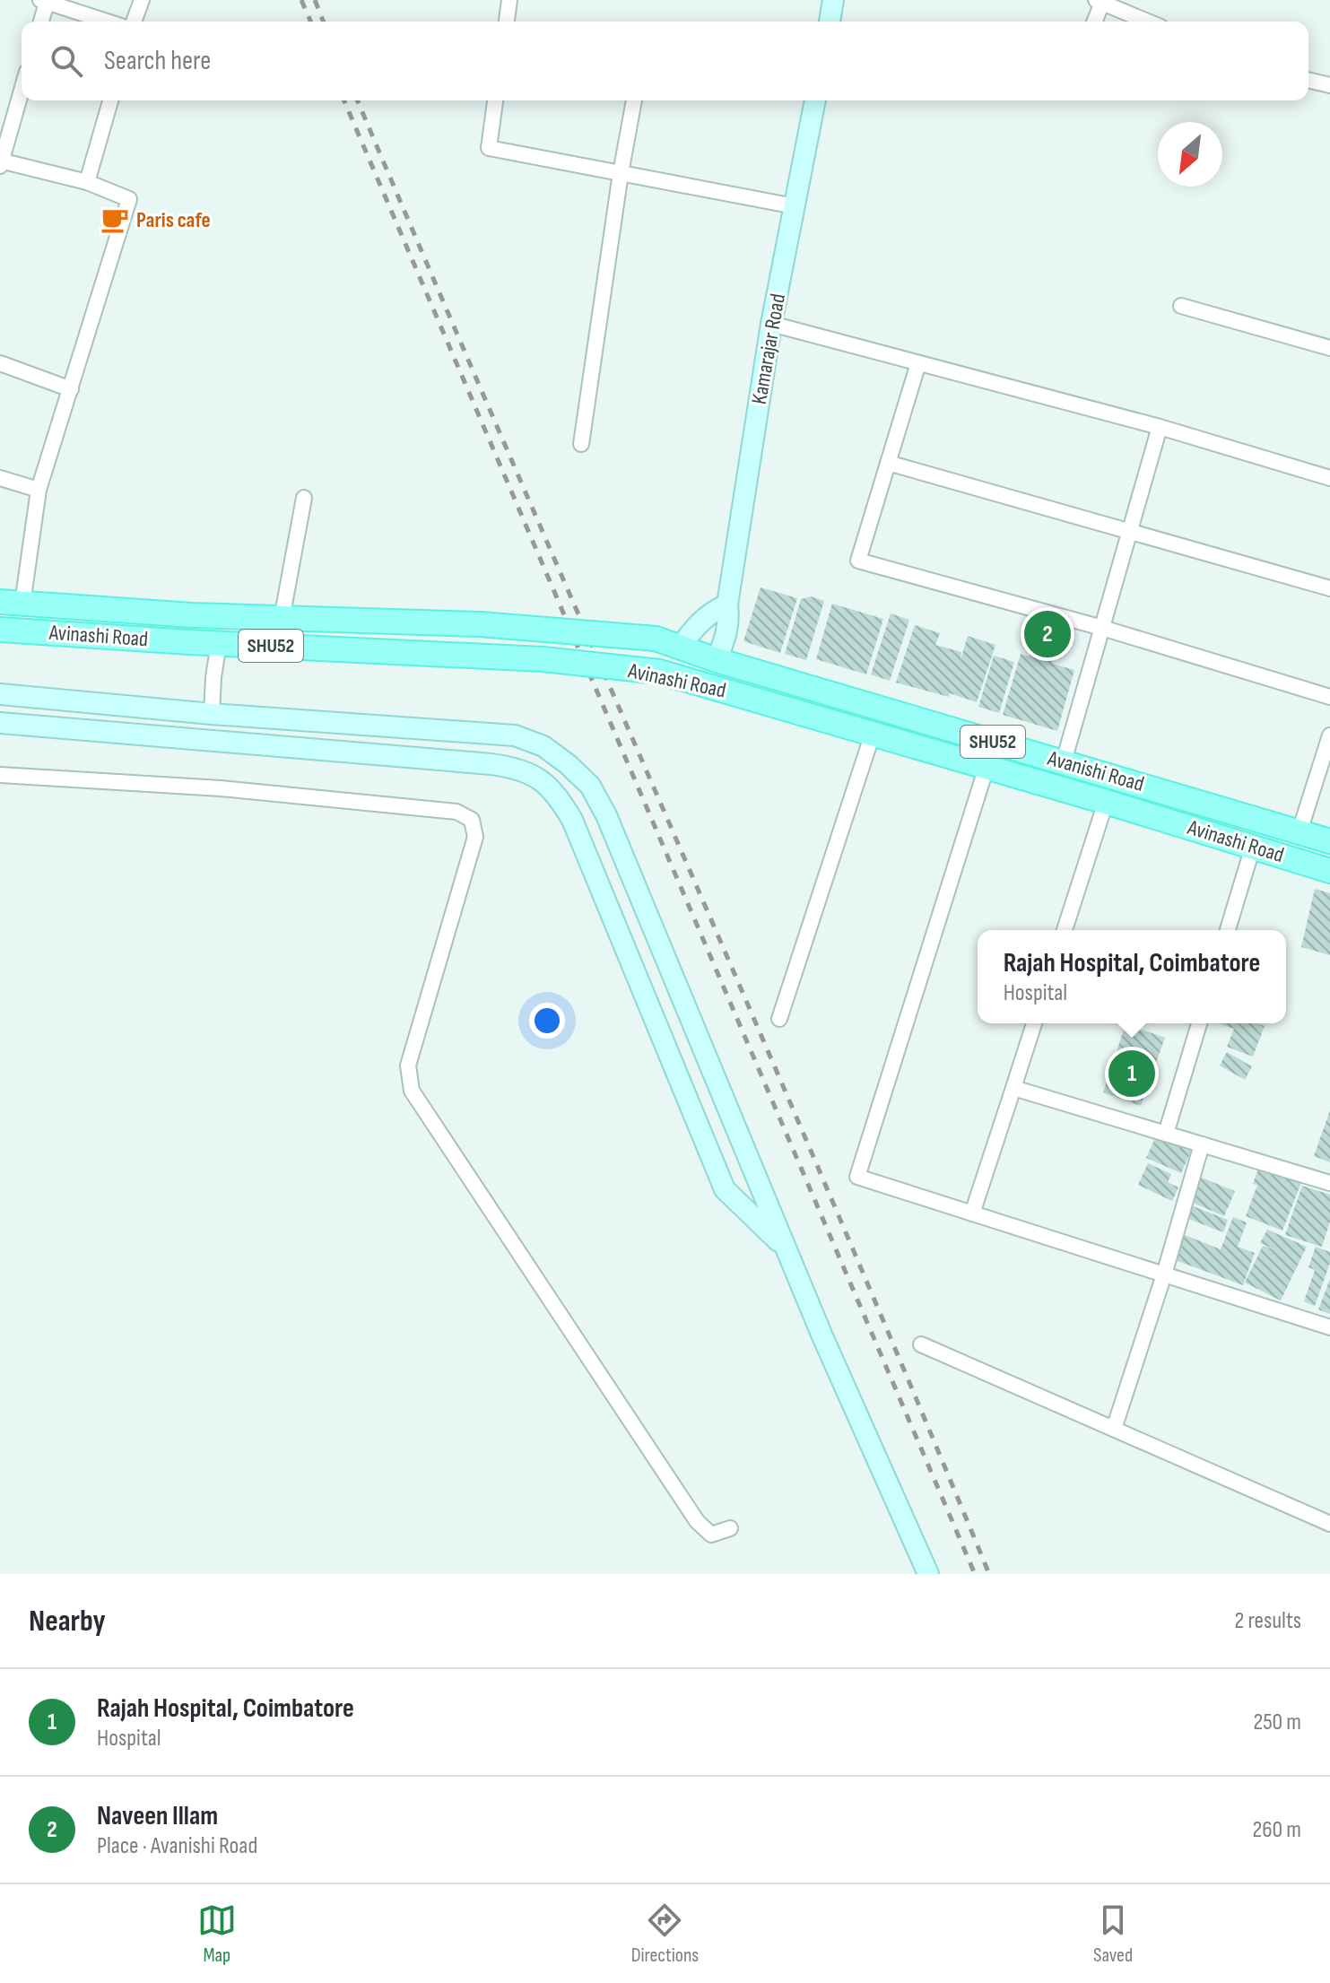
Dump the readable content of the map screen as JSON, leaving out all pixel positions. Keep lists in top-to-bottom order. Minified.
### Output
{"streets":{"main road":["Kamarajar Road","Avinashi Road","SHU52","Avanishi Road"]},"crossings":[["Kamarajar Road","Avanishi Road"],["Avinashi Road","Avanishi Road"]],"places":{"cafe":["Paris cafe"]},"north":"bottom left","page":{"search":"Search here","pins":["2","1"],"popup":["Rajah Hospital, Coimbatore","Hospital"],"heading":["Nearby","2 results"],"list":[{"mark":"1","name":"Rajah Hospital, Coimbatore","note":"Hospital","value":"250 m"},{"mark":"2","name":"Naveen Illam","note":"Place · Avanishi Road","value":"260 m"}],"nav":["Map","Directions","Saved"]}}
